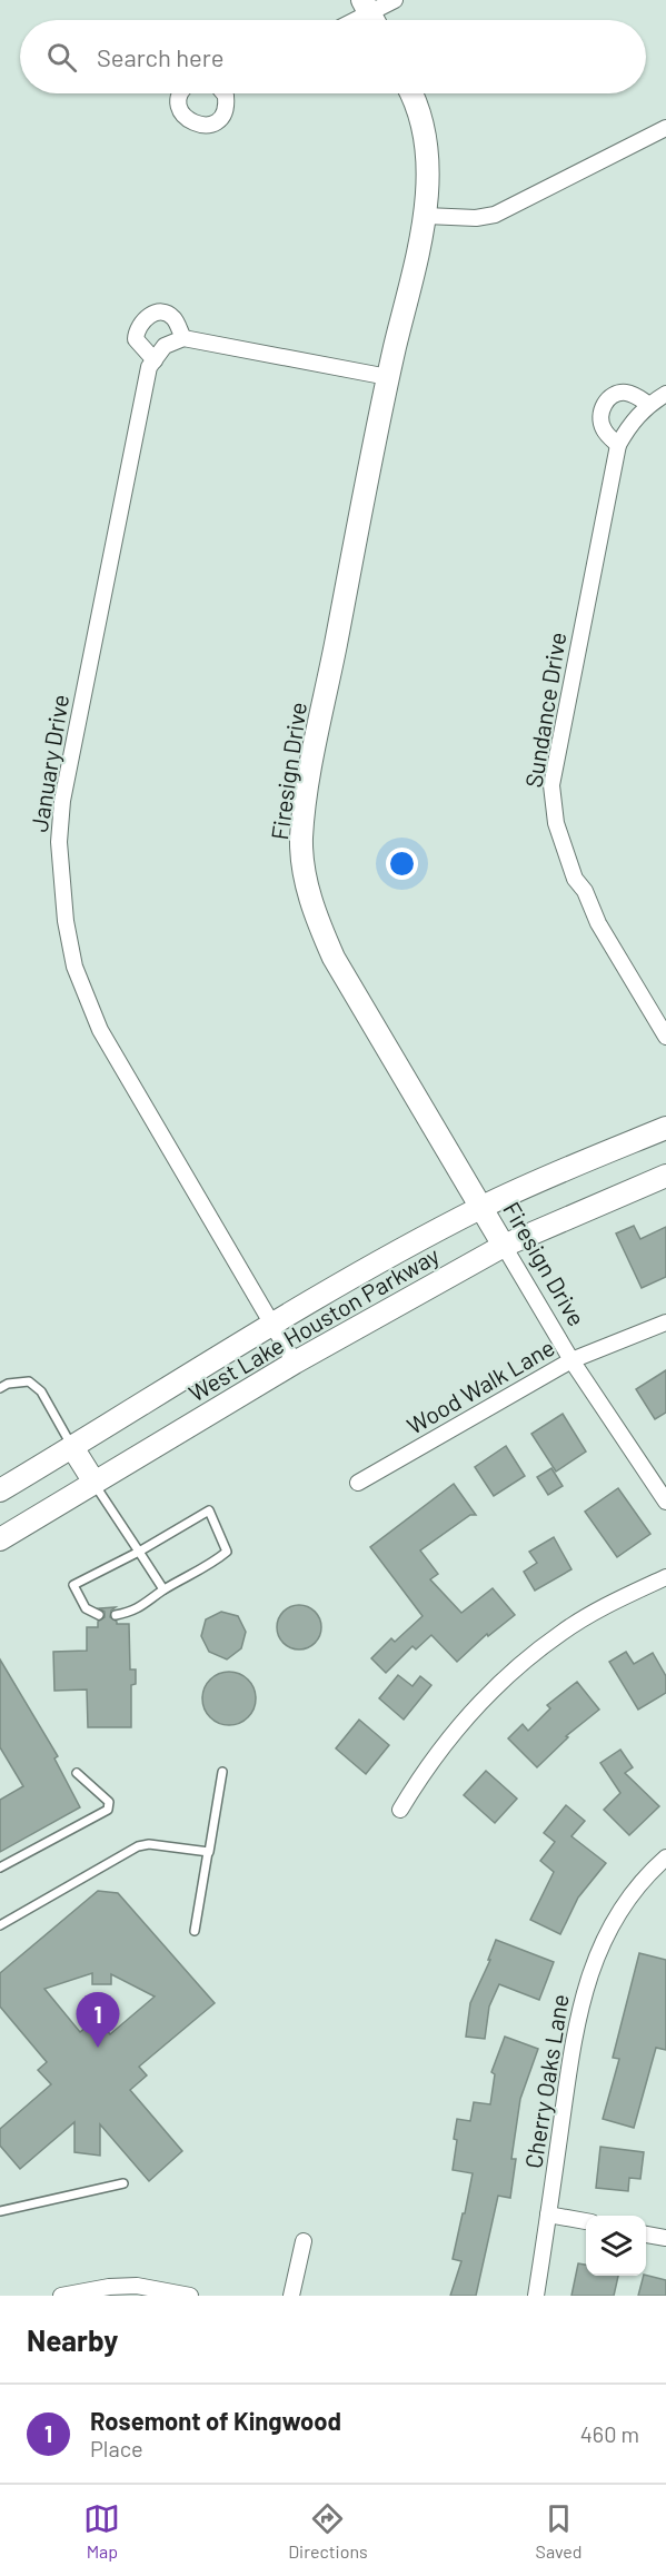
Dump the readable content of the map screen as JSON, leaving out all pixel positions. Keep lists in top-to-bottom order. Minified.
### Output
{"streets":{"main road":["Firesign Drive","West Lake Houston Parkway"],"street":["Sundance Drive","January Drive","Wood Walk Lane","Cherry Oaks Lane"]},"crossings":[["January Drive","West Lake Houston Parkway"],["Firesign Drive","West Lake Houston Parkway"],["Firesign Drive","Wood Walk Lane"]],"page":{"search":"Search here","pins":"1","heading":"Nearby","list":[{"mark":"1","name":"Rosemont of Kingwood","note":"Place","value":"460 m"}],"nav":["Map","Directions","Saved"]}}
